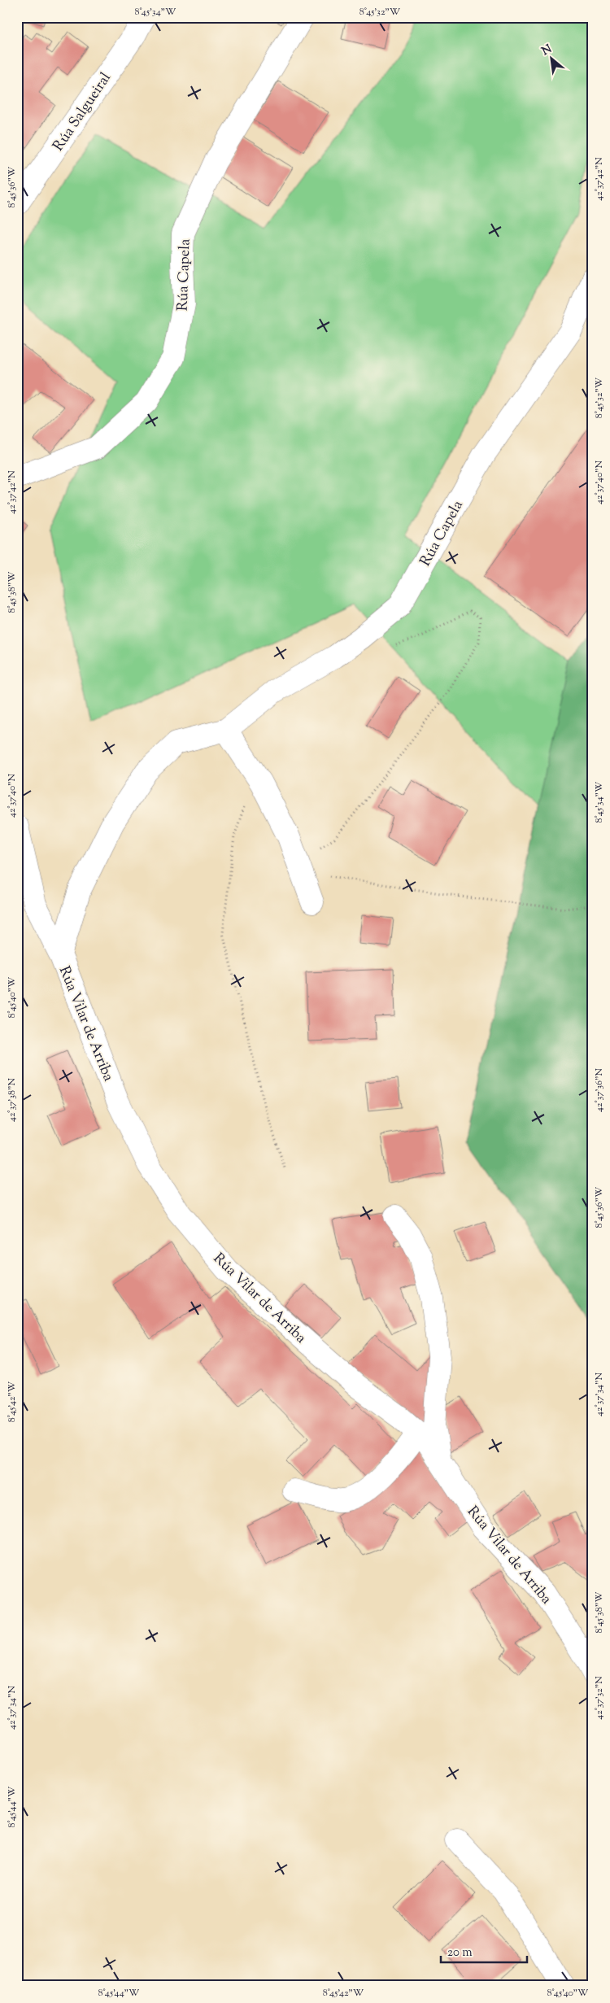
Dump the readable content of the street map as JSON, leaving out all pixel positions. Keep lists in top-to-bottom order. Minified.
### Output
{"streets":{"street":["Rúa Salgueiral","Rúa Capela","Rúa Vilar de Arriba"]},"crossings":[["Rúa Capela","Rúa Vilar de Arriba"]],"scale_bar":"20 m","north":"top left","coordinates":["8°45'34\"W","8°45'32\"W","42°37'42\"N","8°45'36\"W","42°37'40\"N","8°45'38\"W","8°45'40\"W","42°37'36\"N","42°37'38\"N","42°37'34\"N","8°45'42\"W","42°37'32\"N","8°45'44\"W"]}
